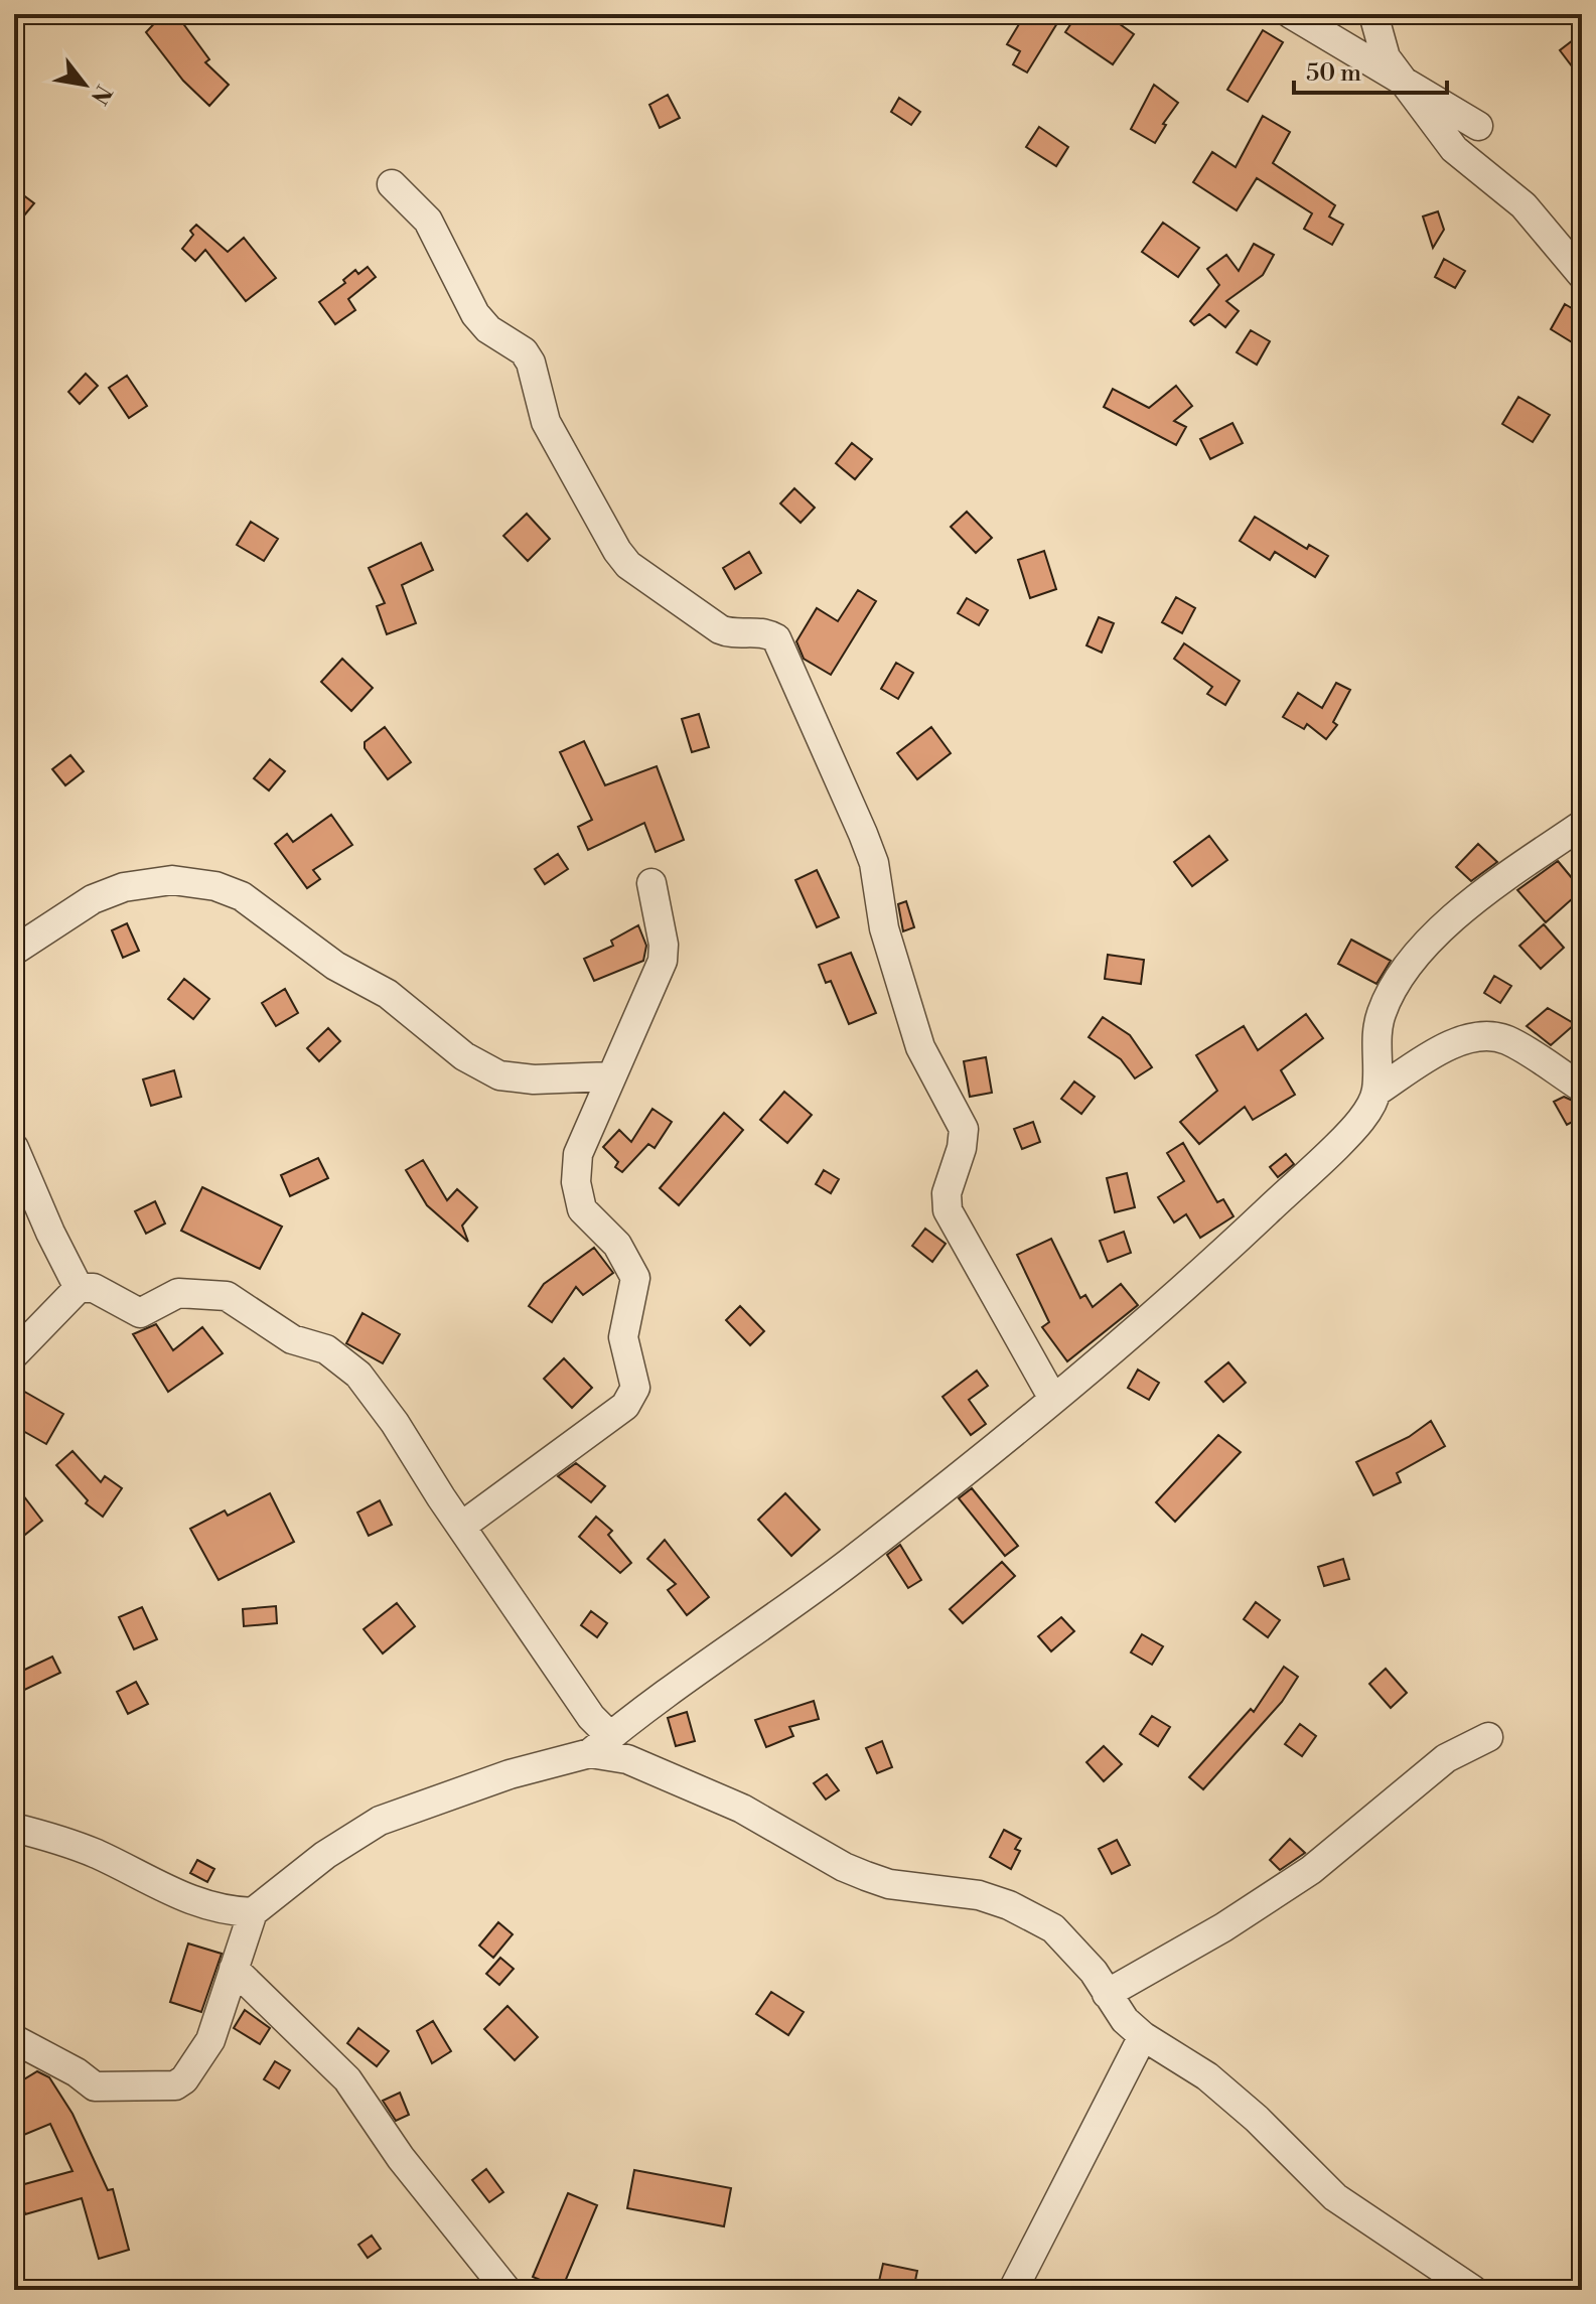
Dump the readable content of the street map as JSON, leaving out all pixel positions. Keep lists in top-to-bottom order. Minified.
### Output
{"scale_bar":"50 m","north":"bottom right"}
